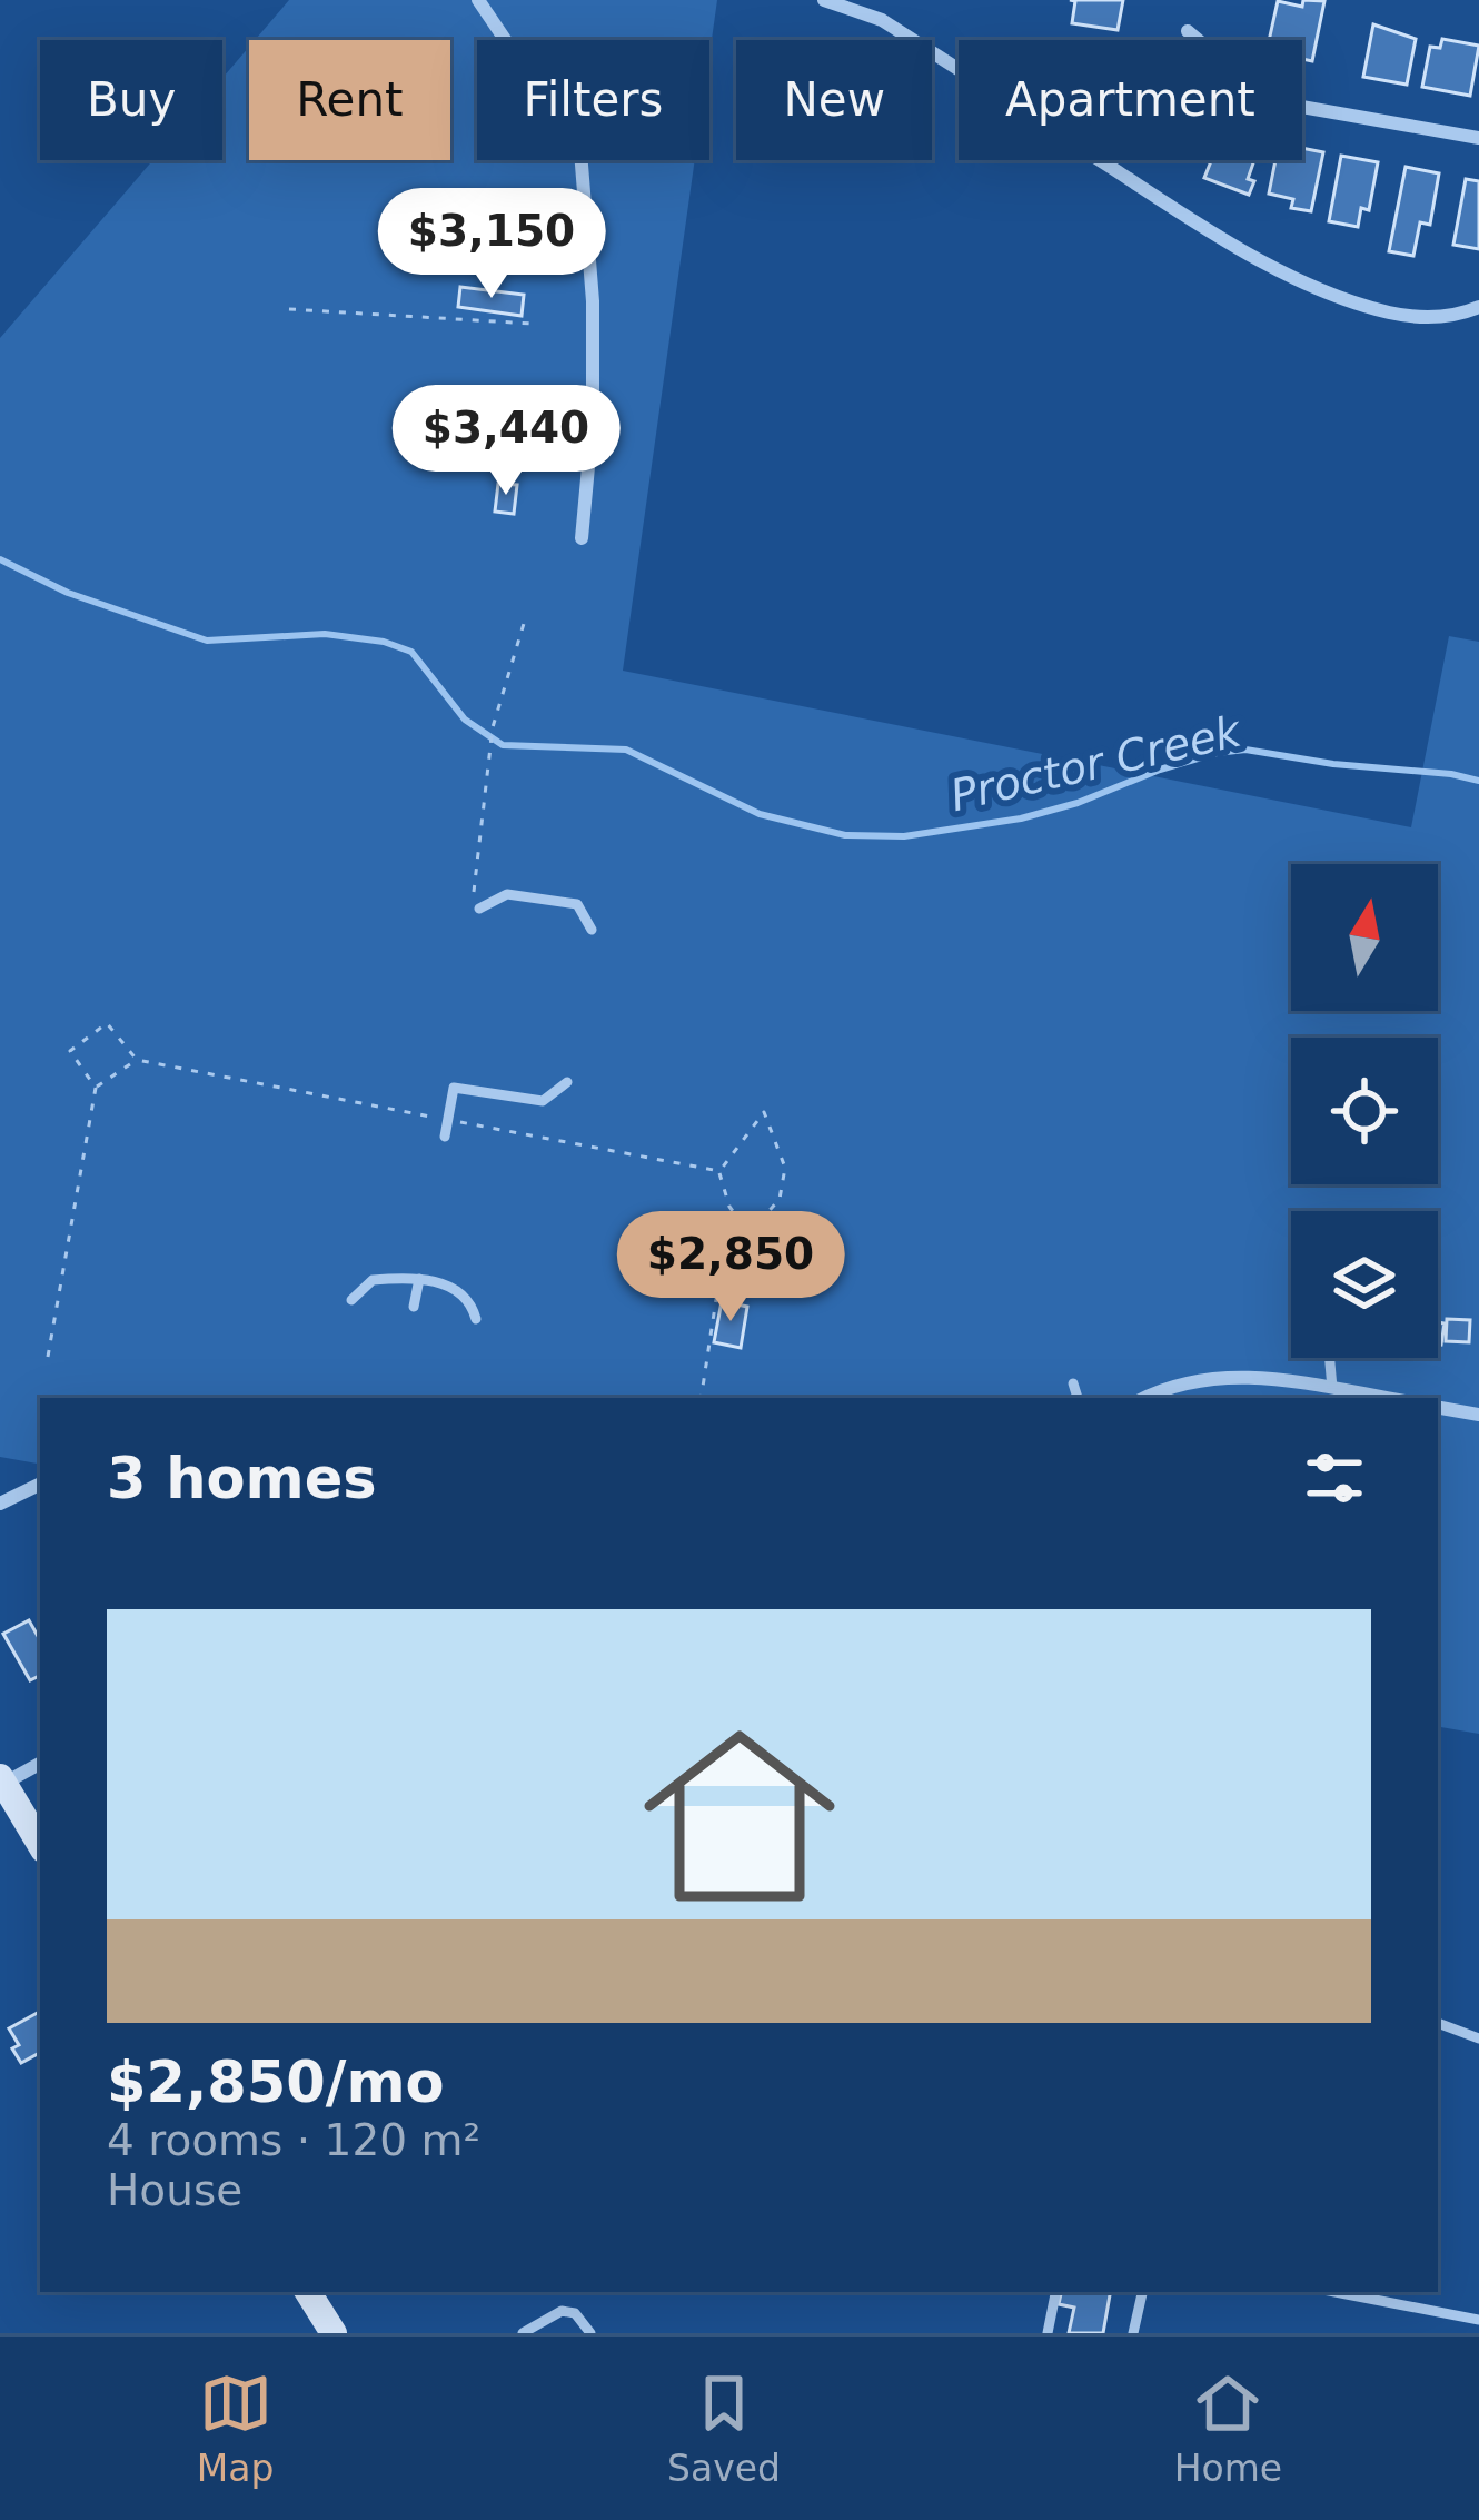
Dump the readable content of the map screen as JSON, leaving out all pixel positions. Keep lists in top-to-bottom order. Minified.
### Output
{"water":["Proctor Creek"],"north":"top","page":{"chip":["Buy","Rent","Filters","New","Apartment"],"price":["$3,150","$3,440","$2,850"],"heading":"3 homes","list":[{"name":"$2,850/mo","note":"4 rooms · 120 m² · House"}],"tabs":["Map","Saved","Home"]}}
